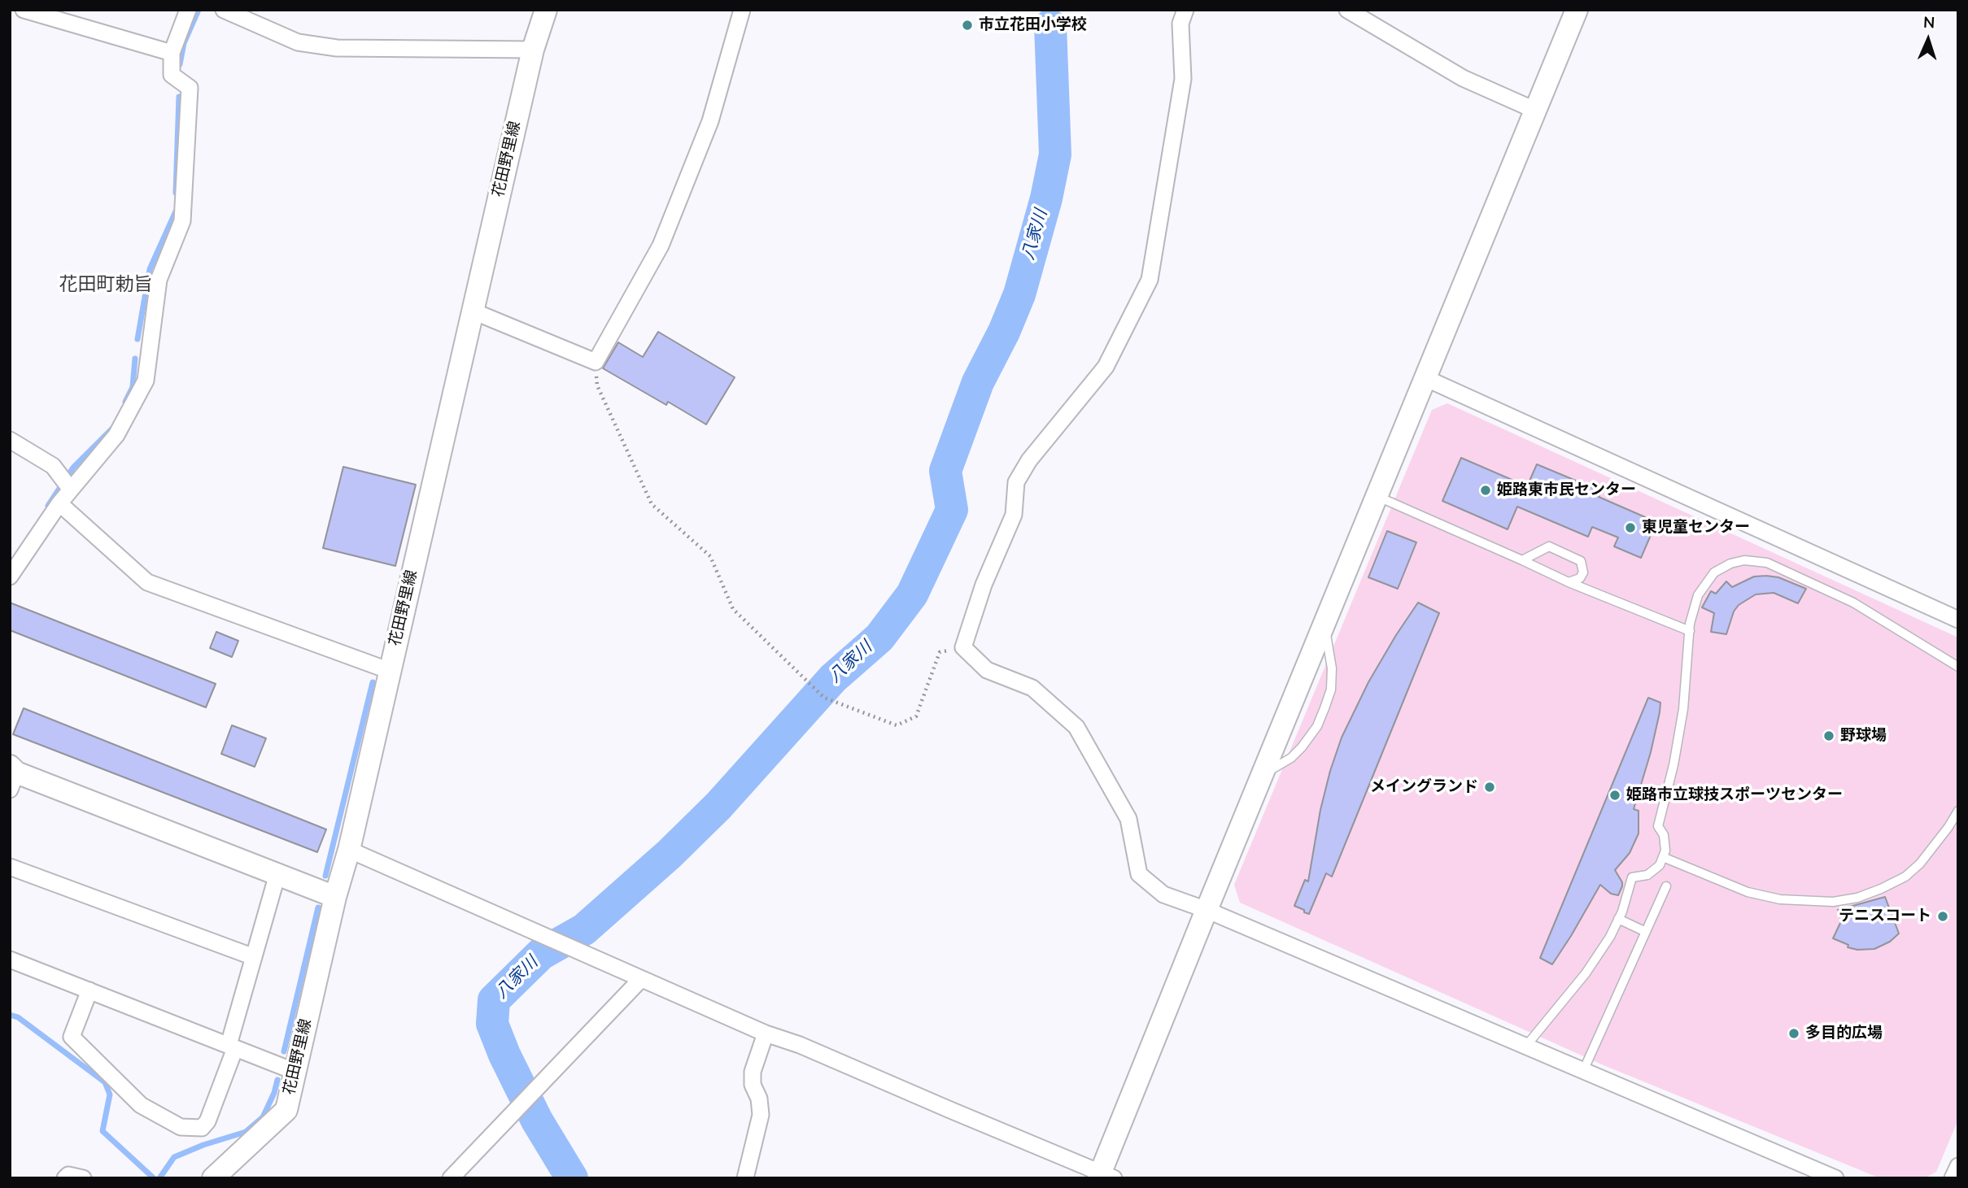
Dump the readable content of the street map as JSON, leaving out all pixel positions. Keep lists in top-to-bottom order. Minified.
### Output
{"streets":{"street":["花田野里線"]},"districts":["花田町勅旨"],"water":["八家川"],"places":["市立花田小学校","姫路東市民センター","東児童センター","野球場","メイングランド","姫路市立球技スポーツセンター","テニスコート","多目的広場"],"north":"top"}
